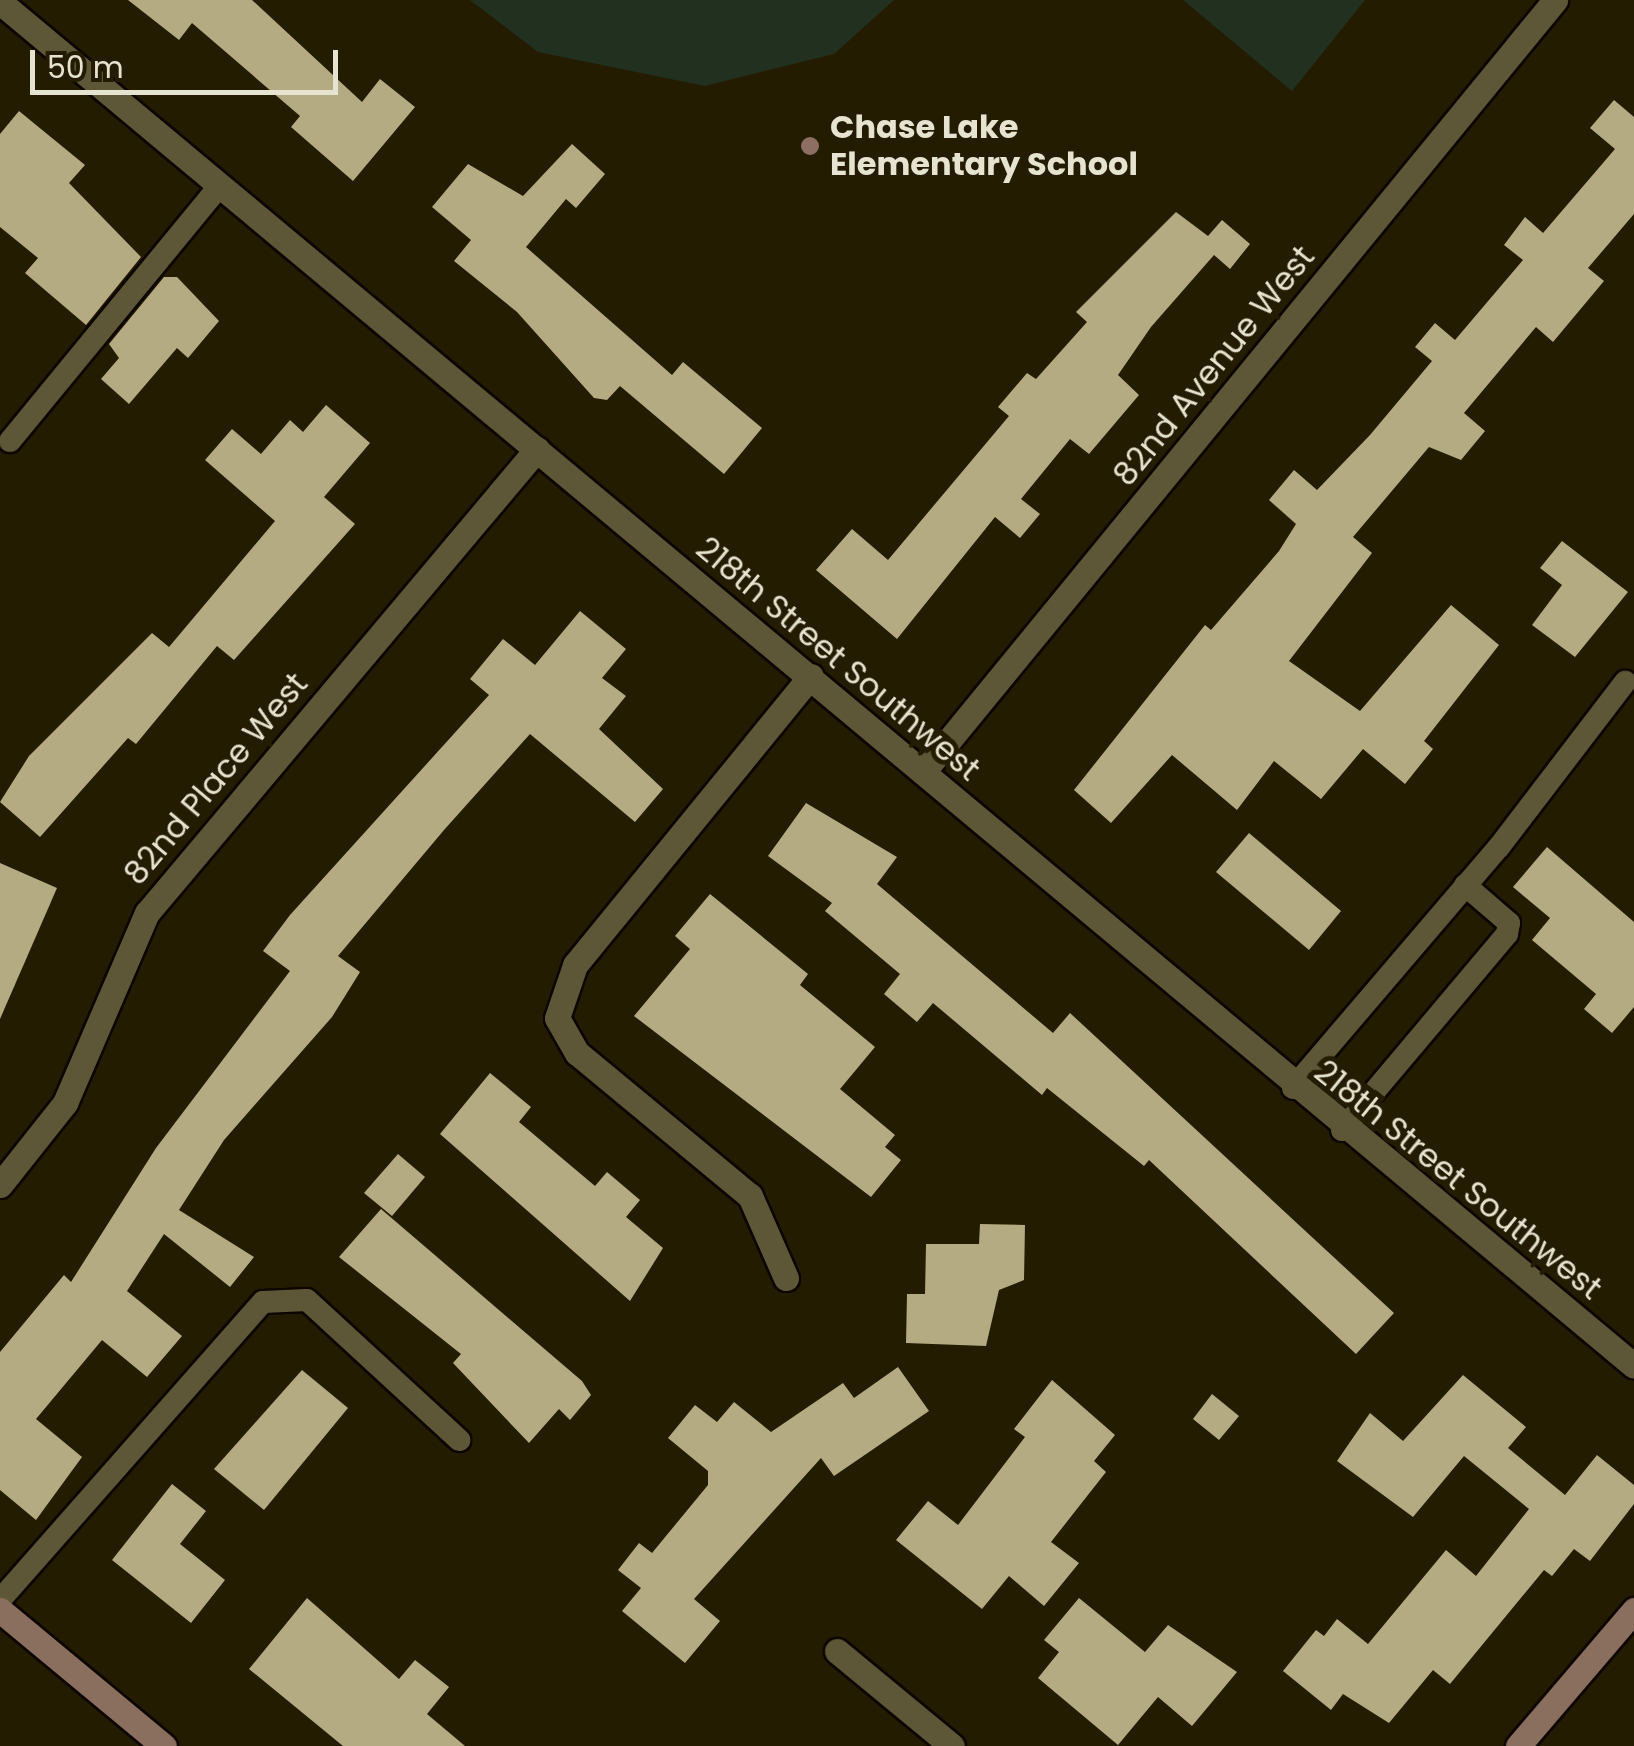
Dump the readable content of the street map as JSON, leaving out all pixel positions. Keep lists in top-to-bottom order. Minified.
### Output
{"streets":{"street":["82nd Avenue West","218th Street Southwest","82nd Place West"]},"crossings":[["82nd Avenue West","218th Street Southwest"],["218th Street Southwest","82nd Place West"]],"places":["Chase Lake Elementary School"],"scale_bar":"50 m"}
